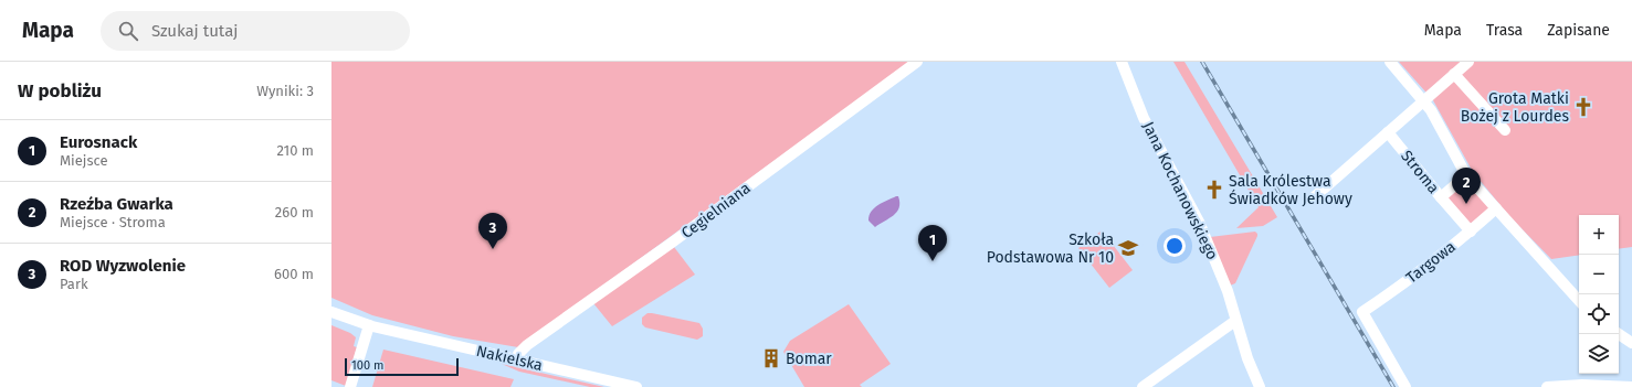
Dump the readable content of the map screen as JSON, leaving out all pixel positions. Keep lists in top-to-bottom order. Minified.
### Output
{"streets":{"street":["Stroma","Jana Kochanowskiego","Cegielniana","Targowa","Nakielska"]},"crossings":[["Stroma","Targowa"],["Cegielniana","Nakielska"]],"places":{"church":["Grota Matki Bożej z Lourdes","Sala Królestwa Świadków Jehowy"],"school or university":["Szkoła Podstawowa Nr 10"],"building":["Bomar"]},"scale_bar":"100 m","page":{"header":"Mapa","search":"Szukaj tutaj","nav":["Mapa","Trasa","Zapisane"],"heading":["W pobliżu","Wyniki: 3"],"list":[{"mark":"1","name":"Eurosnack","note":"Miejsce","value":"210 m"},{"mark":"2","name":"Rzeźba Gwarka","note":"Miejsce · Stroma","value":"260 m"},{"mark":"3","name":"ROD Wyzwolenie","note":"Park","value":"600 m"}],"pins":["2","3","1"],"map_buttons":["+","−"],"scale":"100 m"}}
